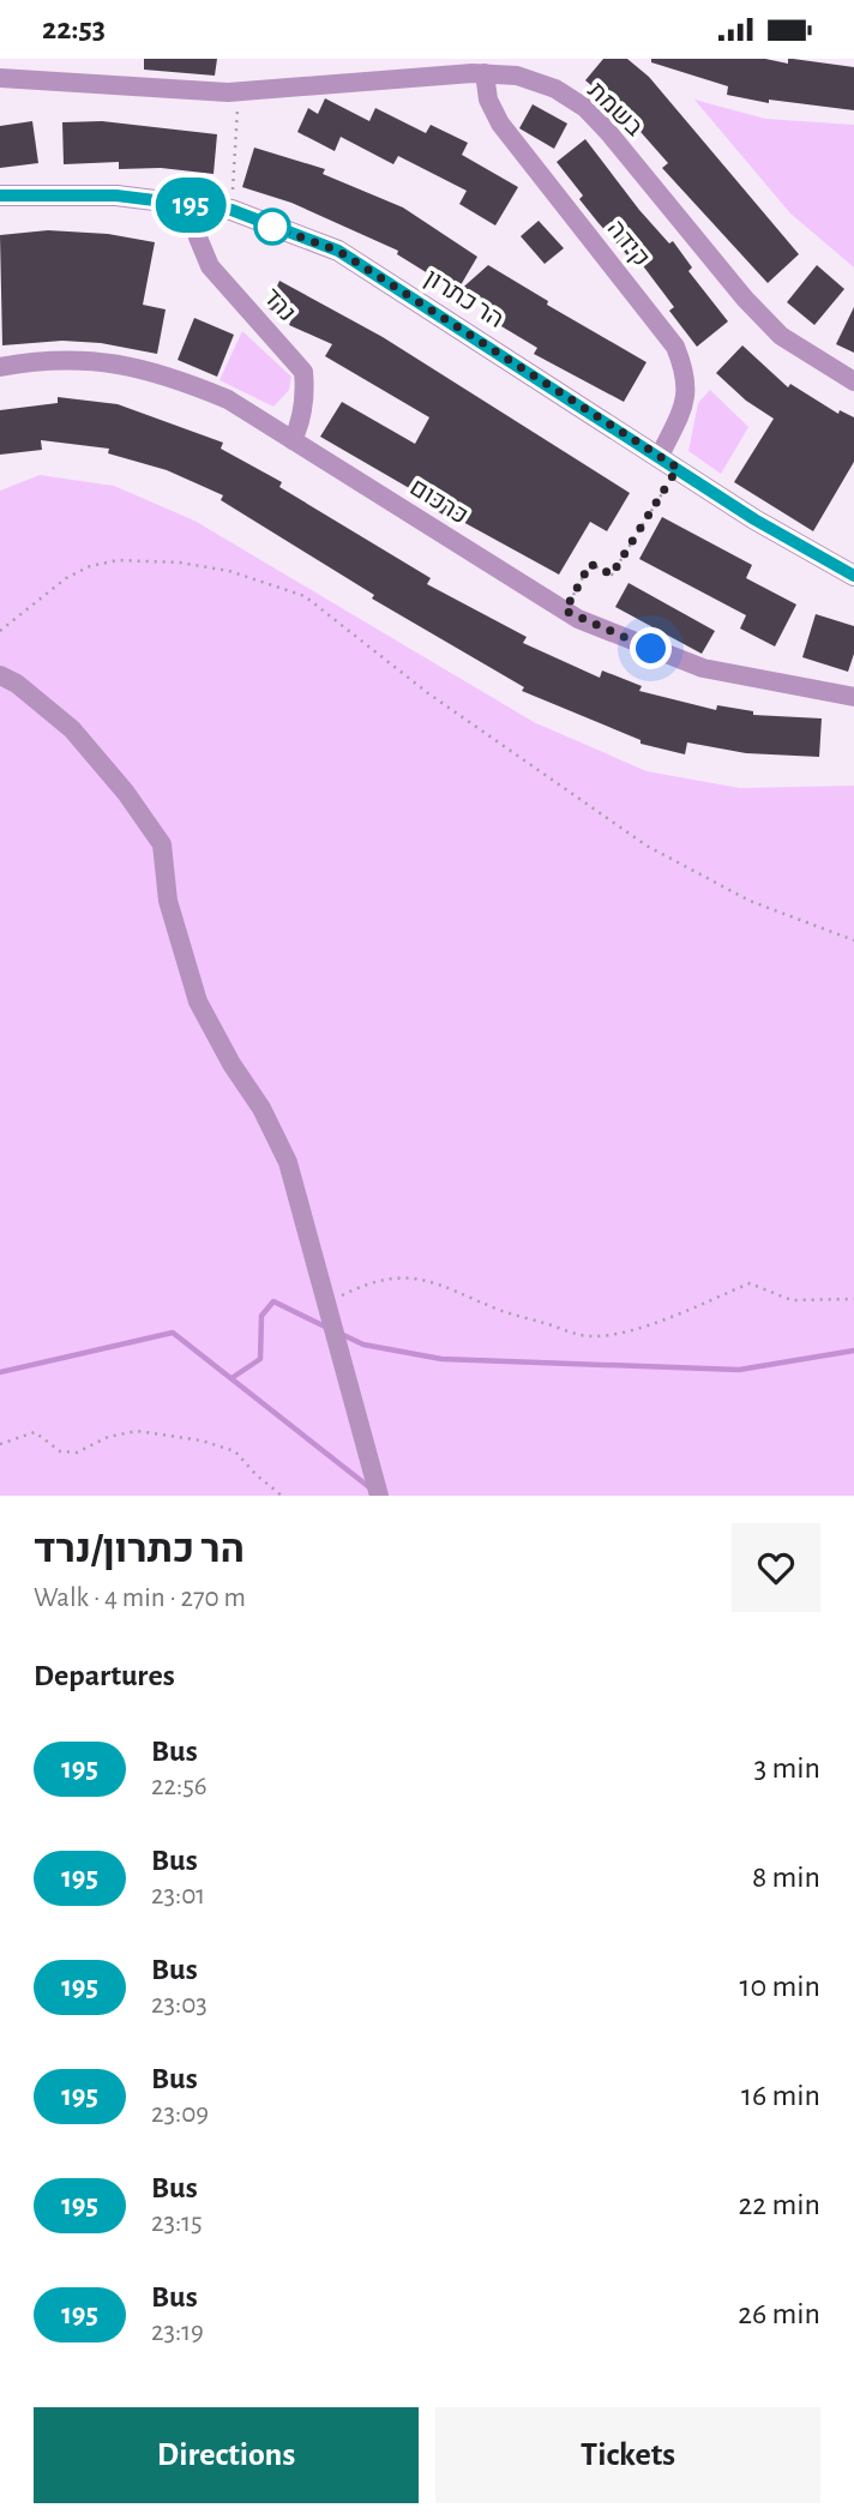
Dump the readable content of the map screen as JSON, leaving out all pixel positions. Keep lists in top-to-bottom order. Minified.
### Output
{"streets":{"street":["בשמת","קידה","הר כתרון","נרד","כרכום"]},"crossings":[["בשמת","קידה"],["קידה","הר כתרון"],["הר כתרון","נרד"],["נרד","כרכום"]],"lines":["bus line 195"],"page":{"status":"22:53","on_map":"195","heading":[["הר כתרון/נרד","Walk · 4 min · 270 m"],"Departures"],"list":[{"mark":"195","name":"Bus","note":"22:56","value":"3 min"},{"mark":"195","name":"Bus","note":"23:01","value":"8 min"},{"mark":"195","name":"Bus","note":"23:03","value":"10 min"},{"mark":"195","name":"Bus","note":"23:09","value":"16 min"},{"mark":"195","name":"Bus","note":"23:15","value":"22 min"},{"mark":"195","name":"Bus","note":"23:19","value":"26 min"}],"buttons":["Directions","Tickets"]}}
